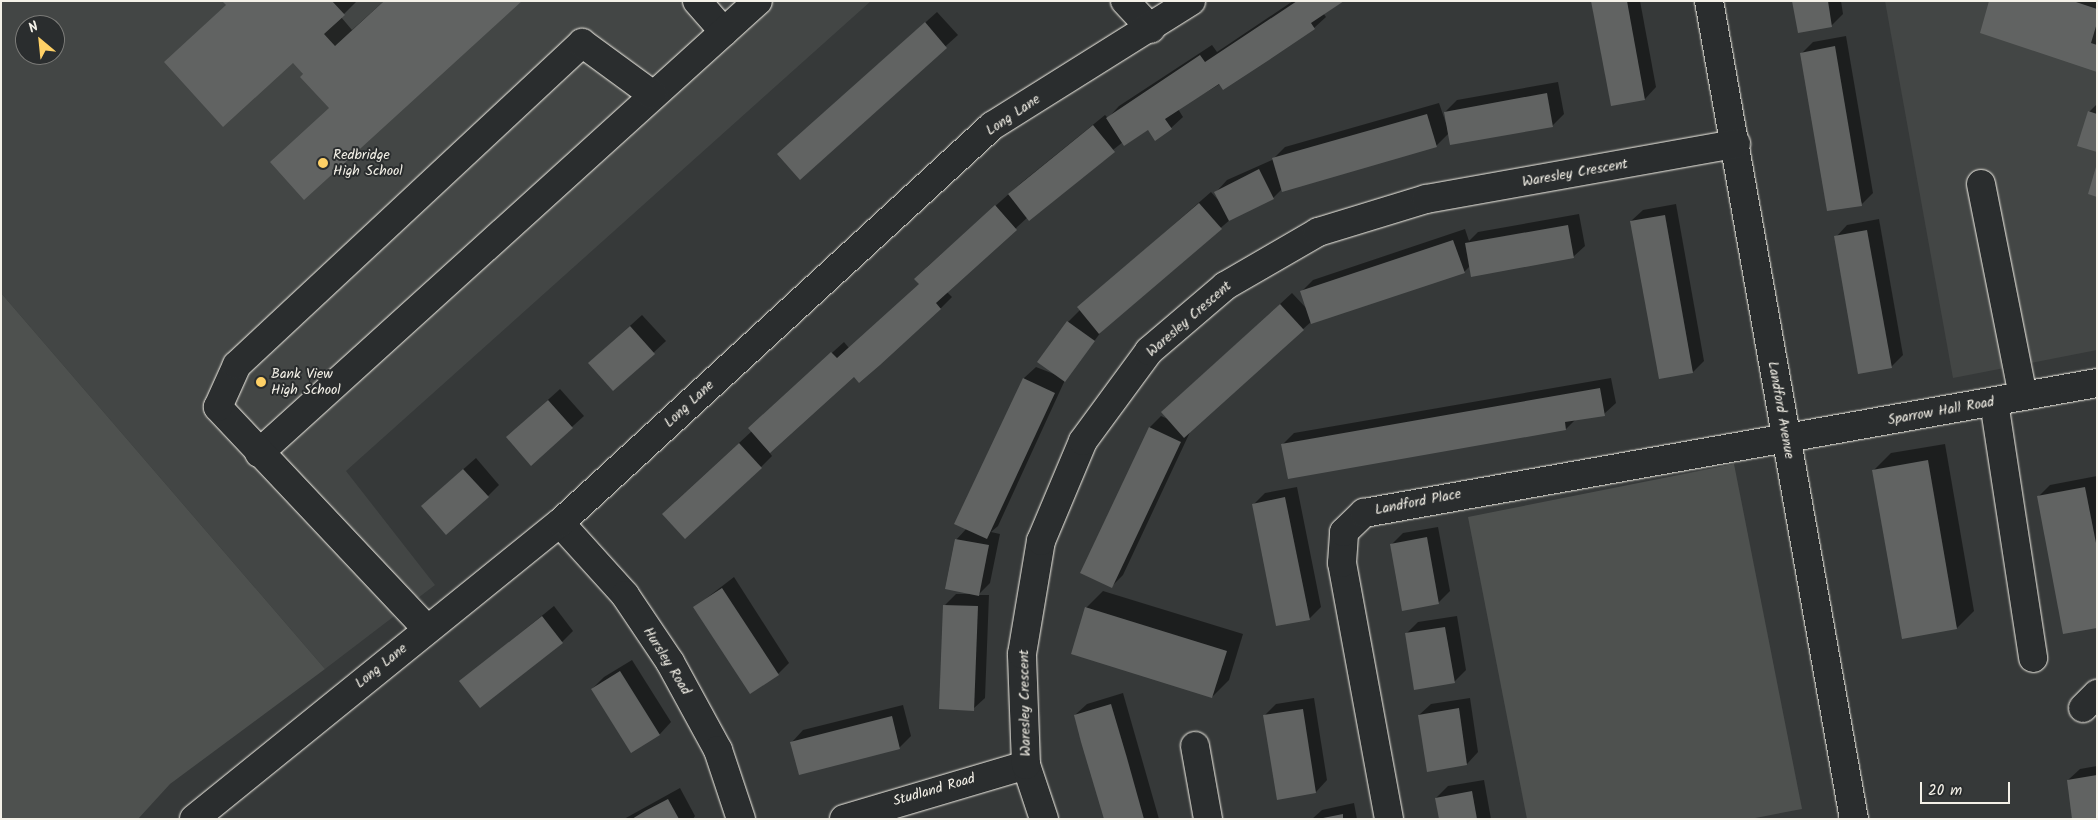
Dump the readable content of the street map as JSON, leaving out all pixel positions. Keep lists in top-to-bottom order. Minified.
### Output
{"streets":{"street":["Long Lane","Waresley Crescent","Landford Avenue","Sparrow Hall Road","Landford Place","Hursley Road","Studland Road"]},"crossings":[["Long Lane","Hursley Road"],["Waresley Crescent","Landford Avenue"],["Waresley Crescent","Studland Road"],["Landford Avenue","Sparrow Hall Road"],["Landford Avenue","Landford Place"],["Sparrow Hall Road","Landford Place"]],"places":["Redbridge High School","Bank View High School"],"scale_bar":"20 m","north":"top left"}
